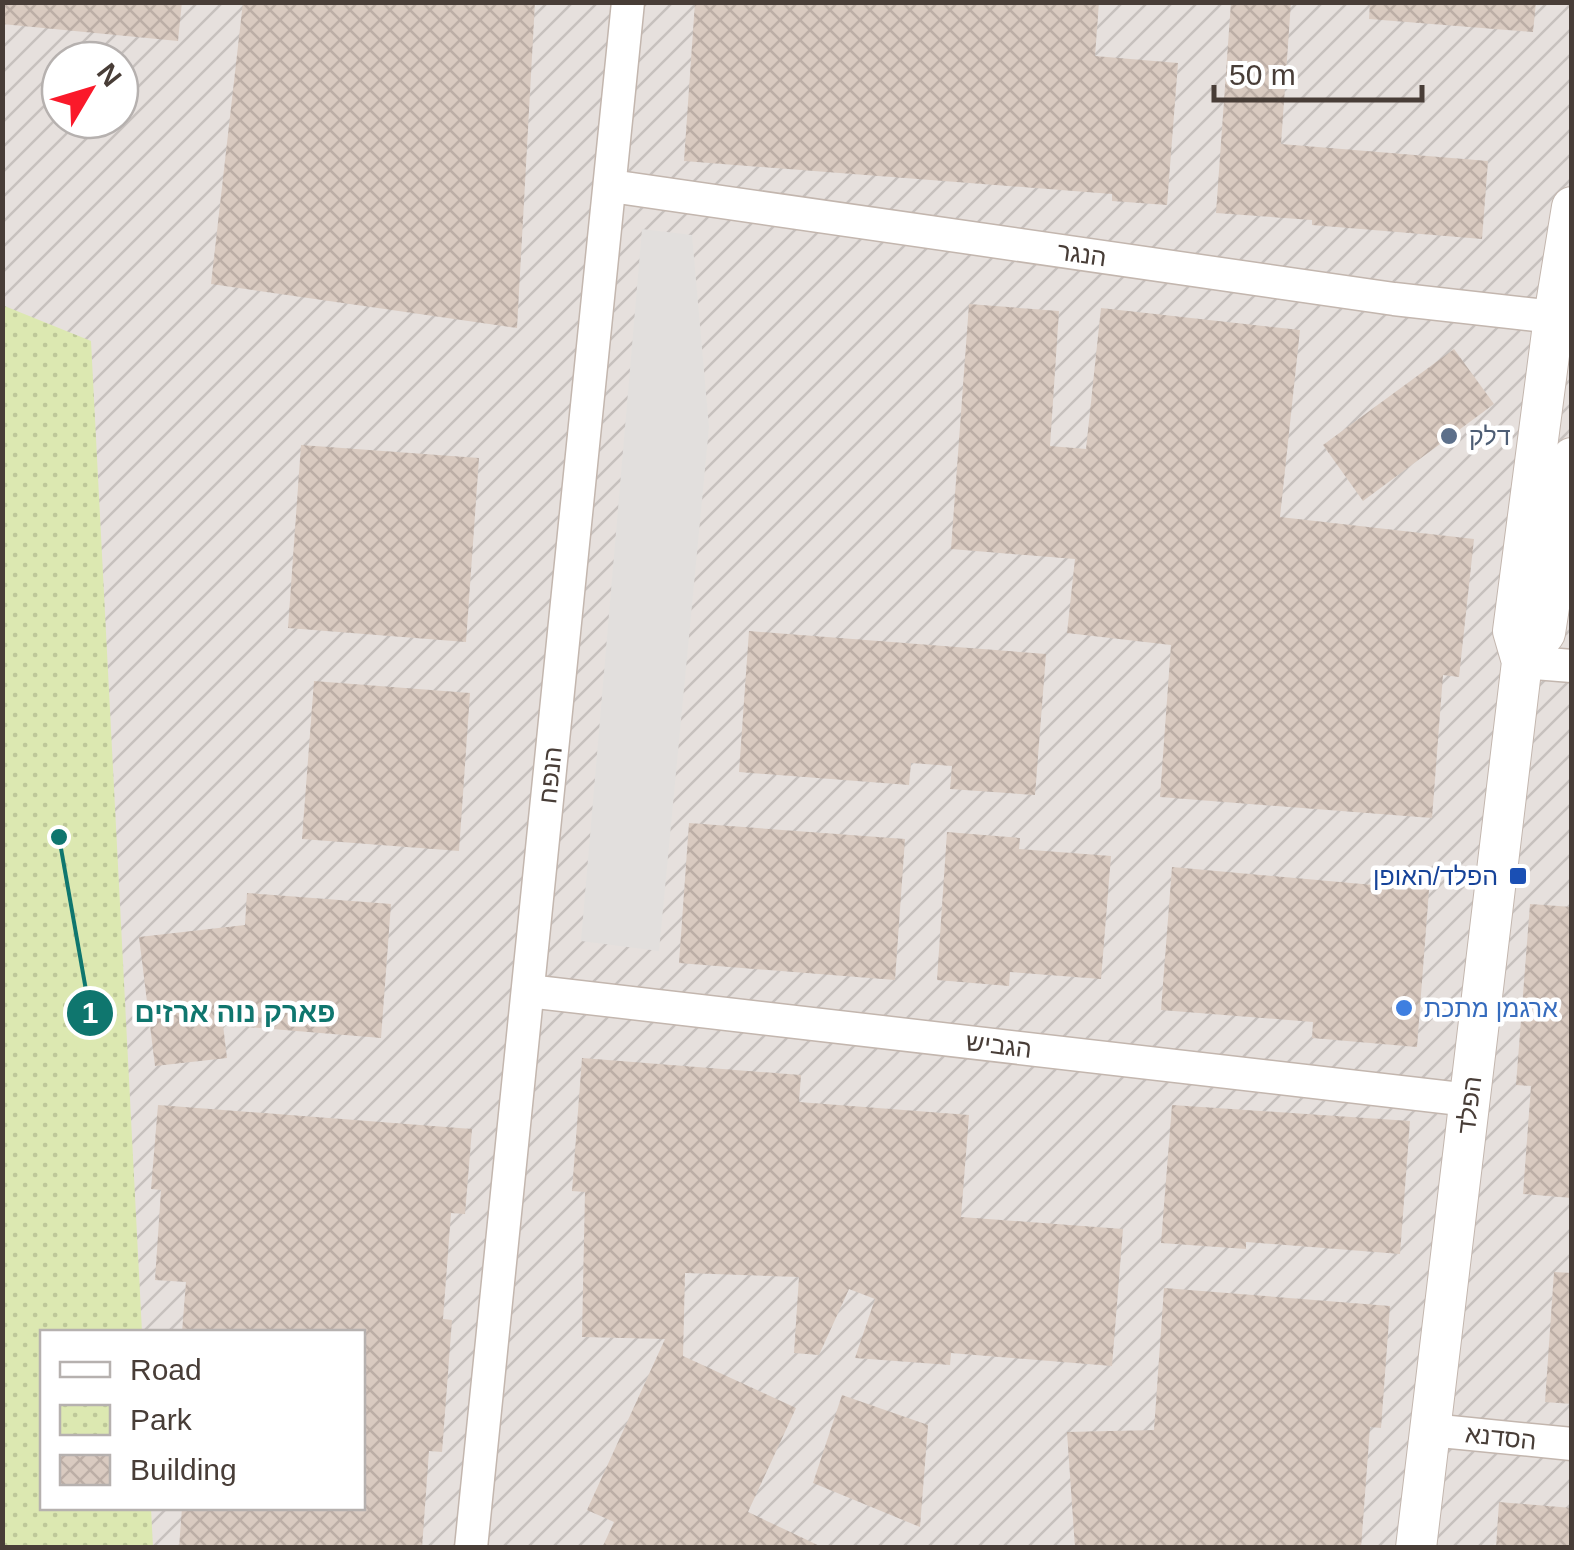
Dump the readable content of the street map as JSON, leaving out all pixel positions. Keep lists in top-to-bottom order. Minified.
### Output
{"streets":{"street":["הנגר","הנפח","הגביש","הפלד","הסדנא"]},"crossings":[["הנגר","הנפח"],["הנגר","הפלד"],["הנפח","הגביש"],["הגביש","הפלד"],["הפלד","הסדנא"]],"places":{"other":["דלק","פארק נוה ארזים","ארגמן מתכת"],"transit":["הפלד/האופן"]},"legend":["Road","Park","Building"],"scale_bar":"50 m","north":"top right"}
